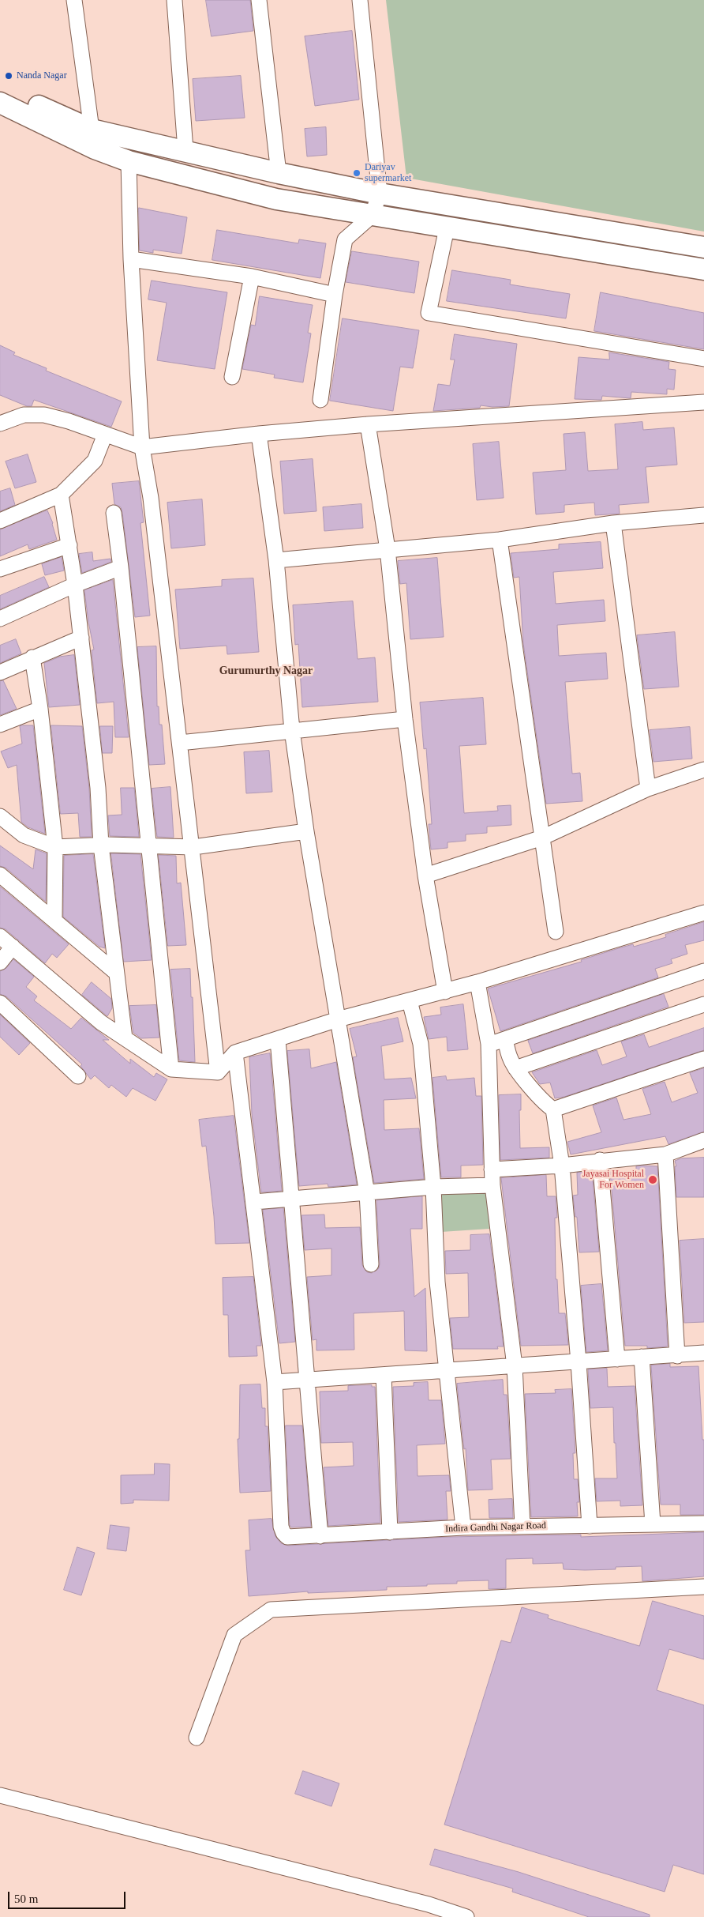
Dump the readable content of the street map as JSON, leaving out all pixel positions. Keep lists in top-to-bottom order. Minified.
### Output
{"streets":{"street":["Indira Gandhi Nagar Road"]},"districts":["Gurumurthy Nagar"],"places":["Nanda Nagar","Dariyav supermarket","Jayasai Hospital For Women"],"scale_bar":"50 m"}
